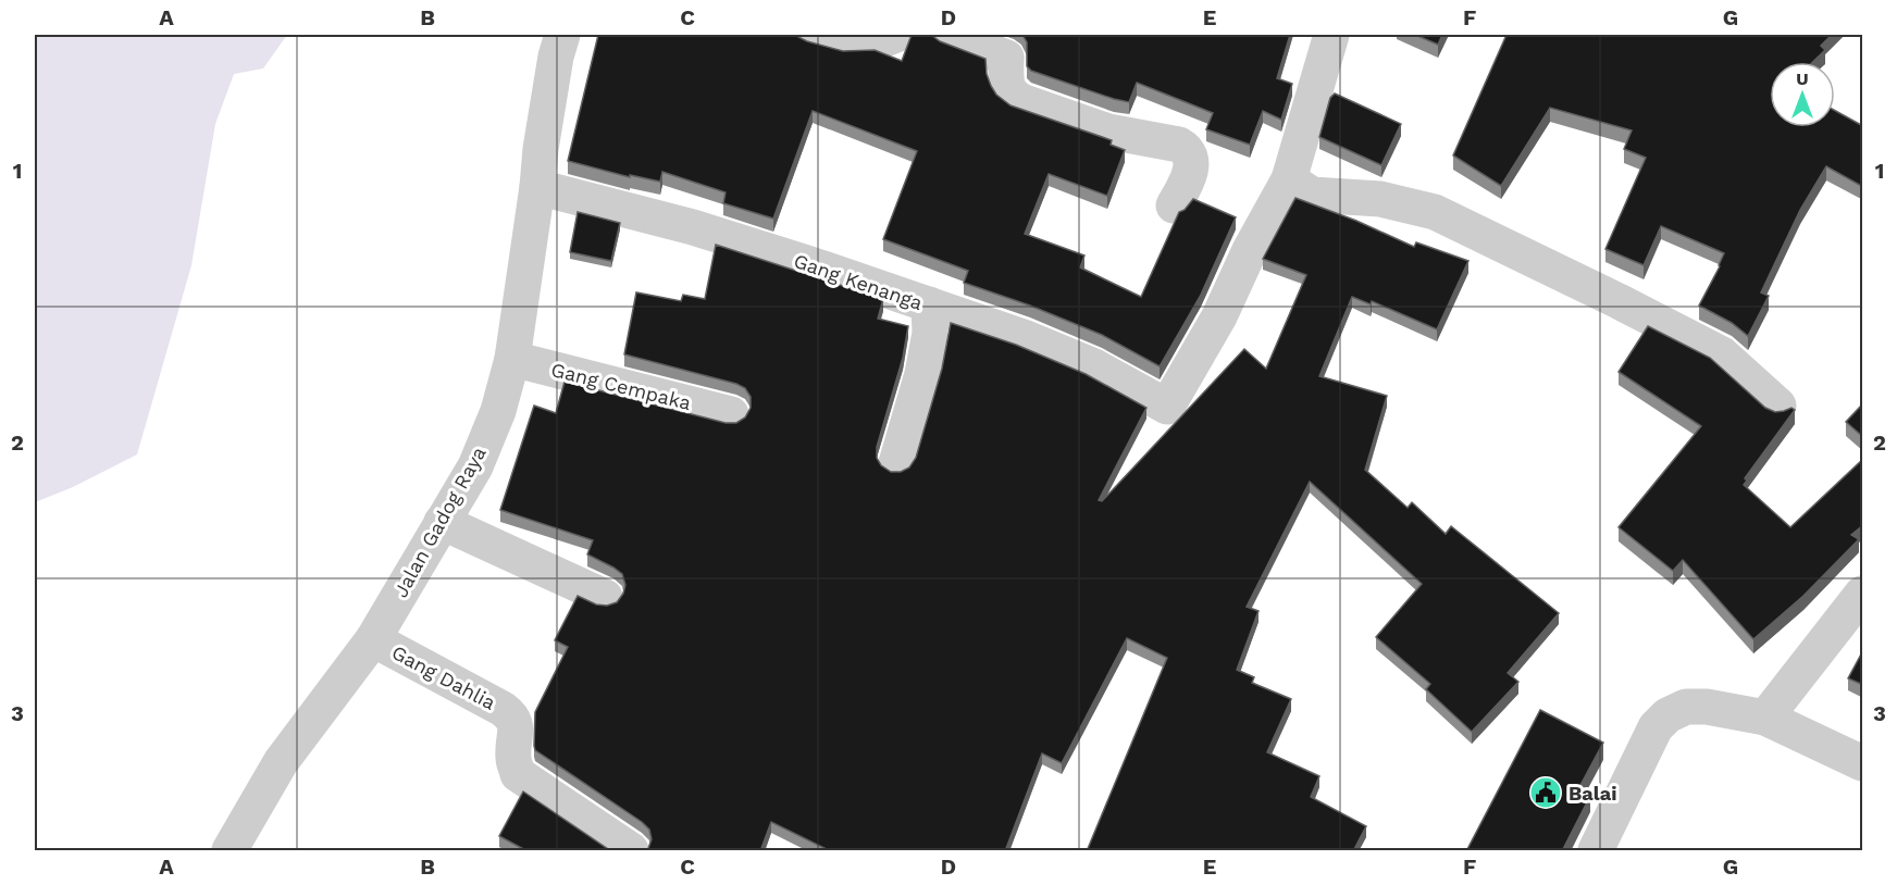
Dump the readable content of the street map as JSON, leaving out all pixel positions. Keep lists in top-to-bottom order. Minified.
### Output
{"streets":{"street":["Gang Kenanga","Gang Cempaka","Jalan Gadog Raya","Gang Dahlia"]},"crossings":[["Gang Kenanga","Jalan Gadog Raya"],["Gang Cempaka","Jalan Gadog Raya"],["Jalan Gadog Raya","Gang Dahlia"]],"places":{"public building":["Balai"]},"north":"top","grid":{"columns":["A","B","C","D","E","F","G"],"rows":["1","2","3"]}}
